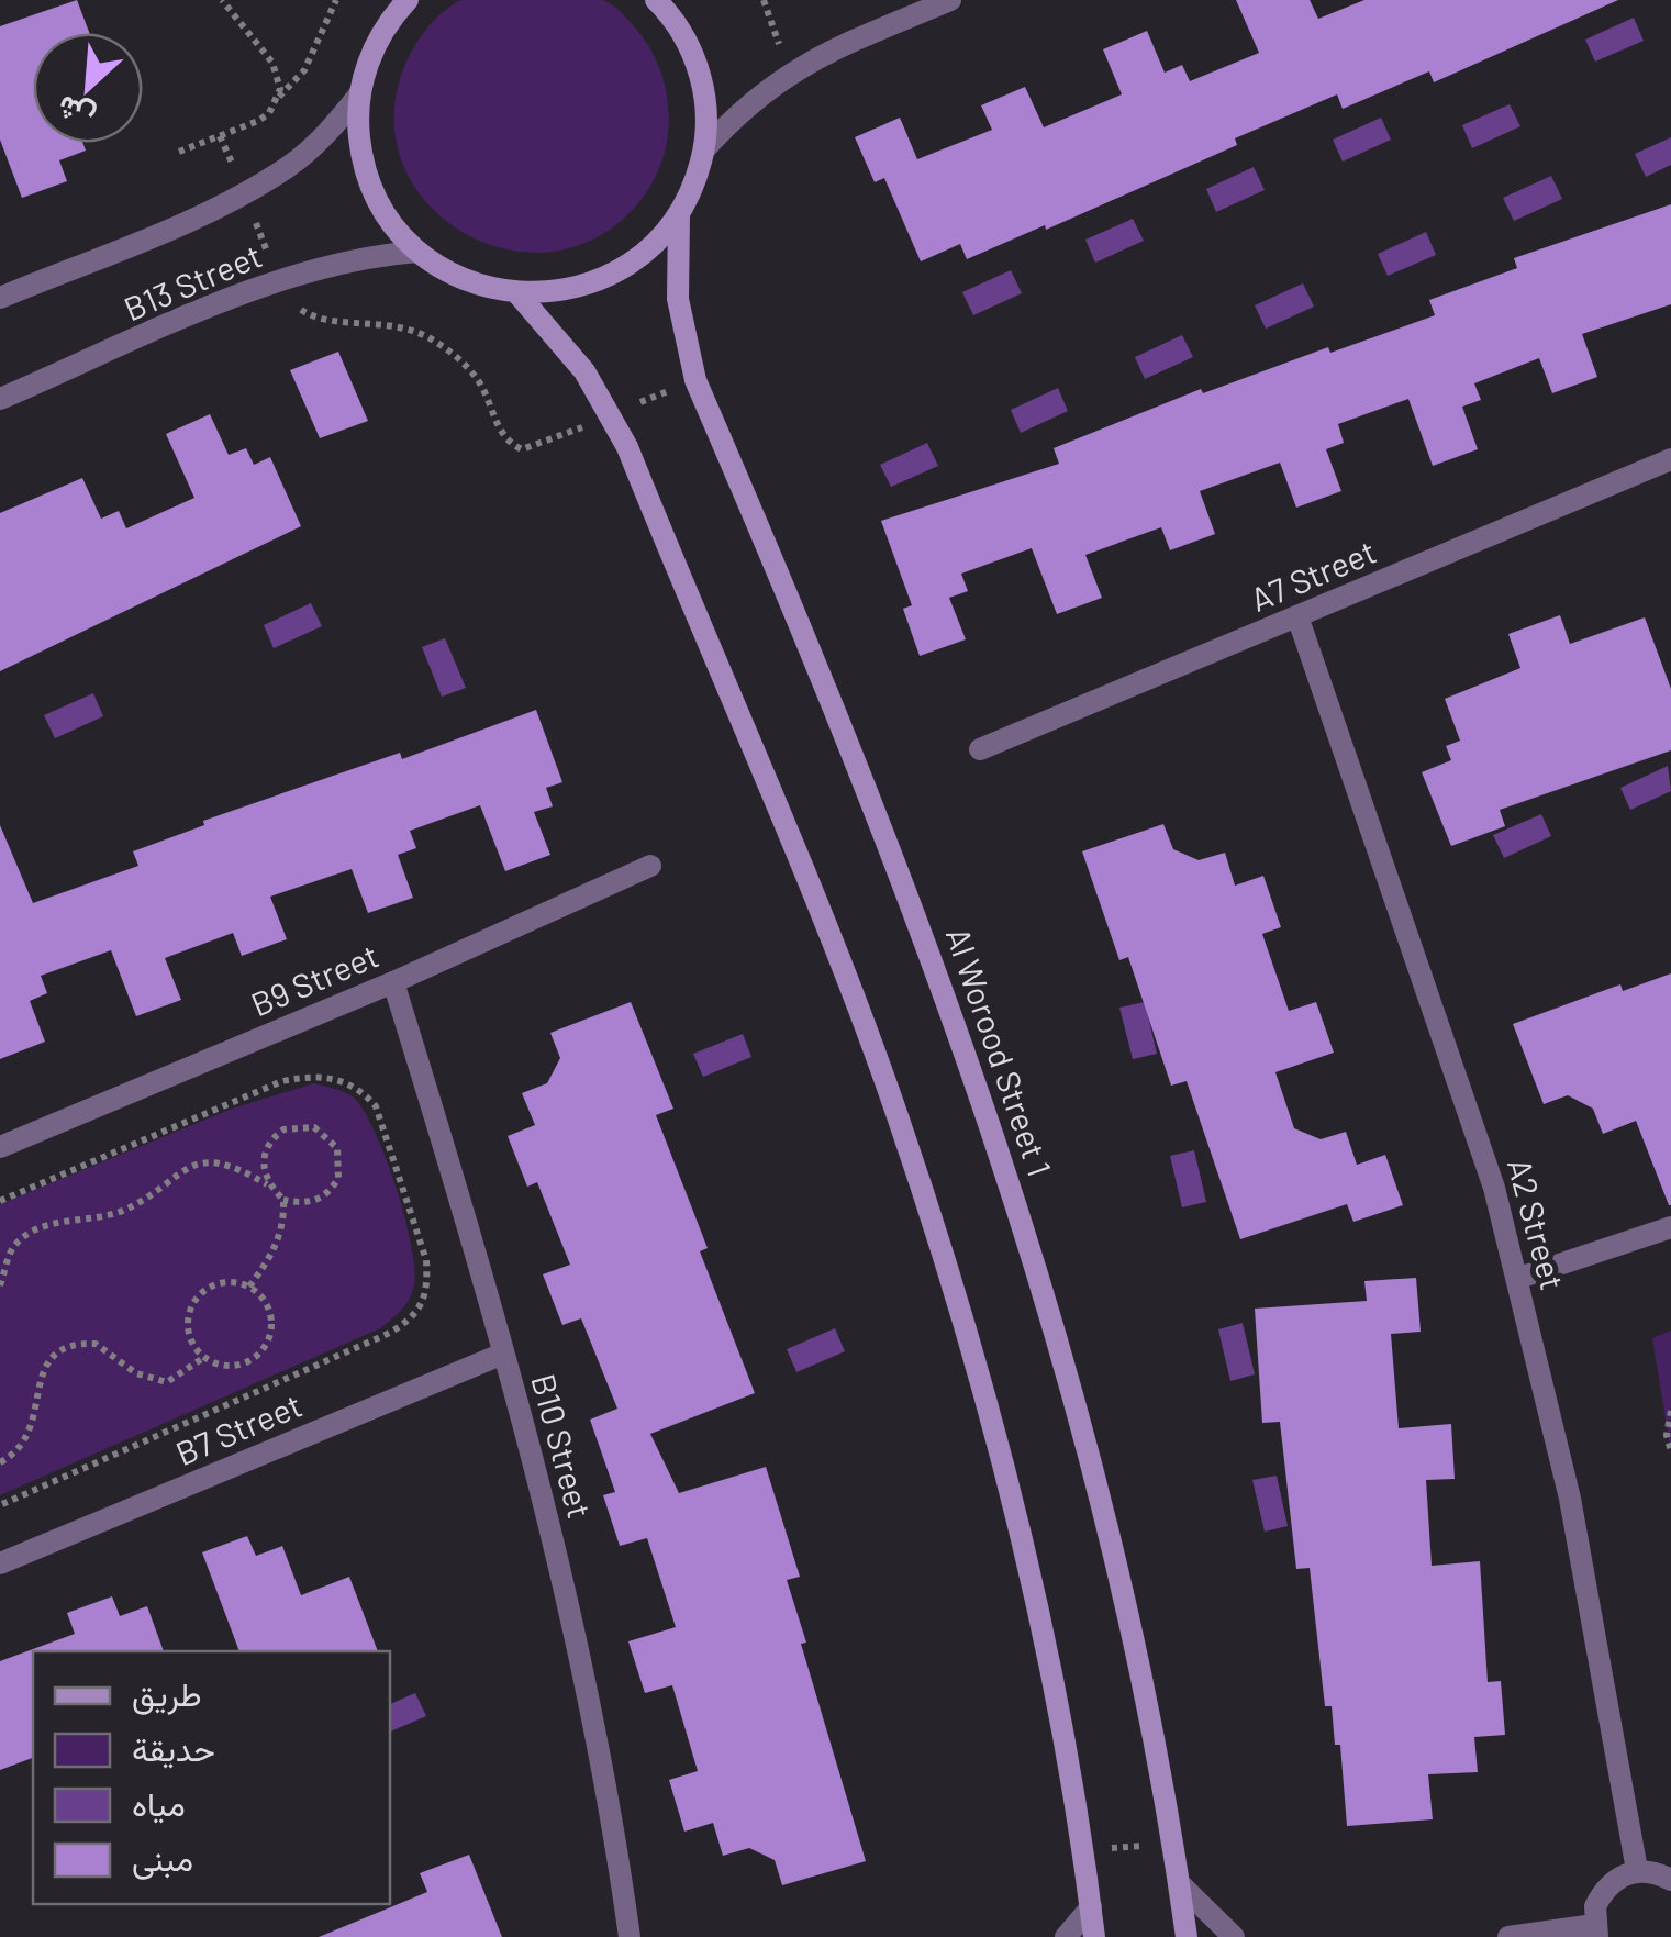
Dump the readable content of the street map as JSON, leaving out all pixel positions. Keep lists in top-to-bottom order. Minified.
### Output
{"streets":{"street":["B13 Street","A7 Street","B9 Street","Al Worood Street 1","A2 Street","B7 Street","B10 Street"]},"crossings":[["B13 Street","Al Worood Street 1"],["A7 Street","A2 Street"],["B9 Street","B10 Street"],["B7 Street","B10 Street"]],"legend":["طريق","حديقة","مياه","مبنى"],"north":"bottom left"}
